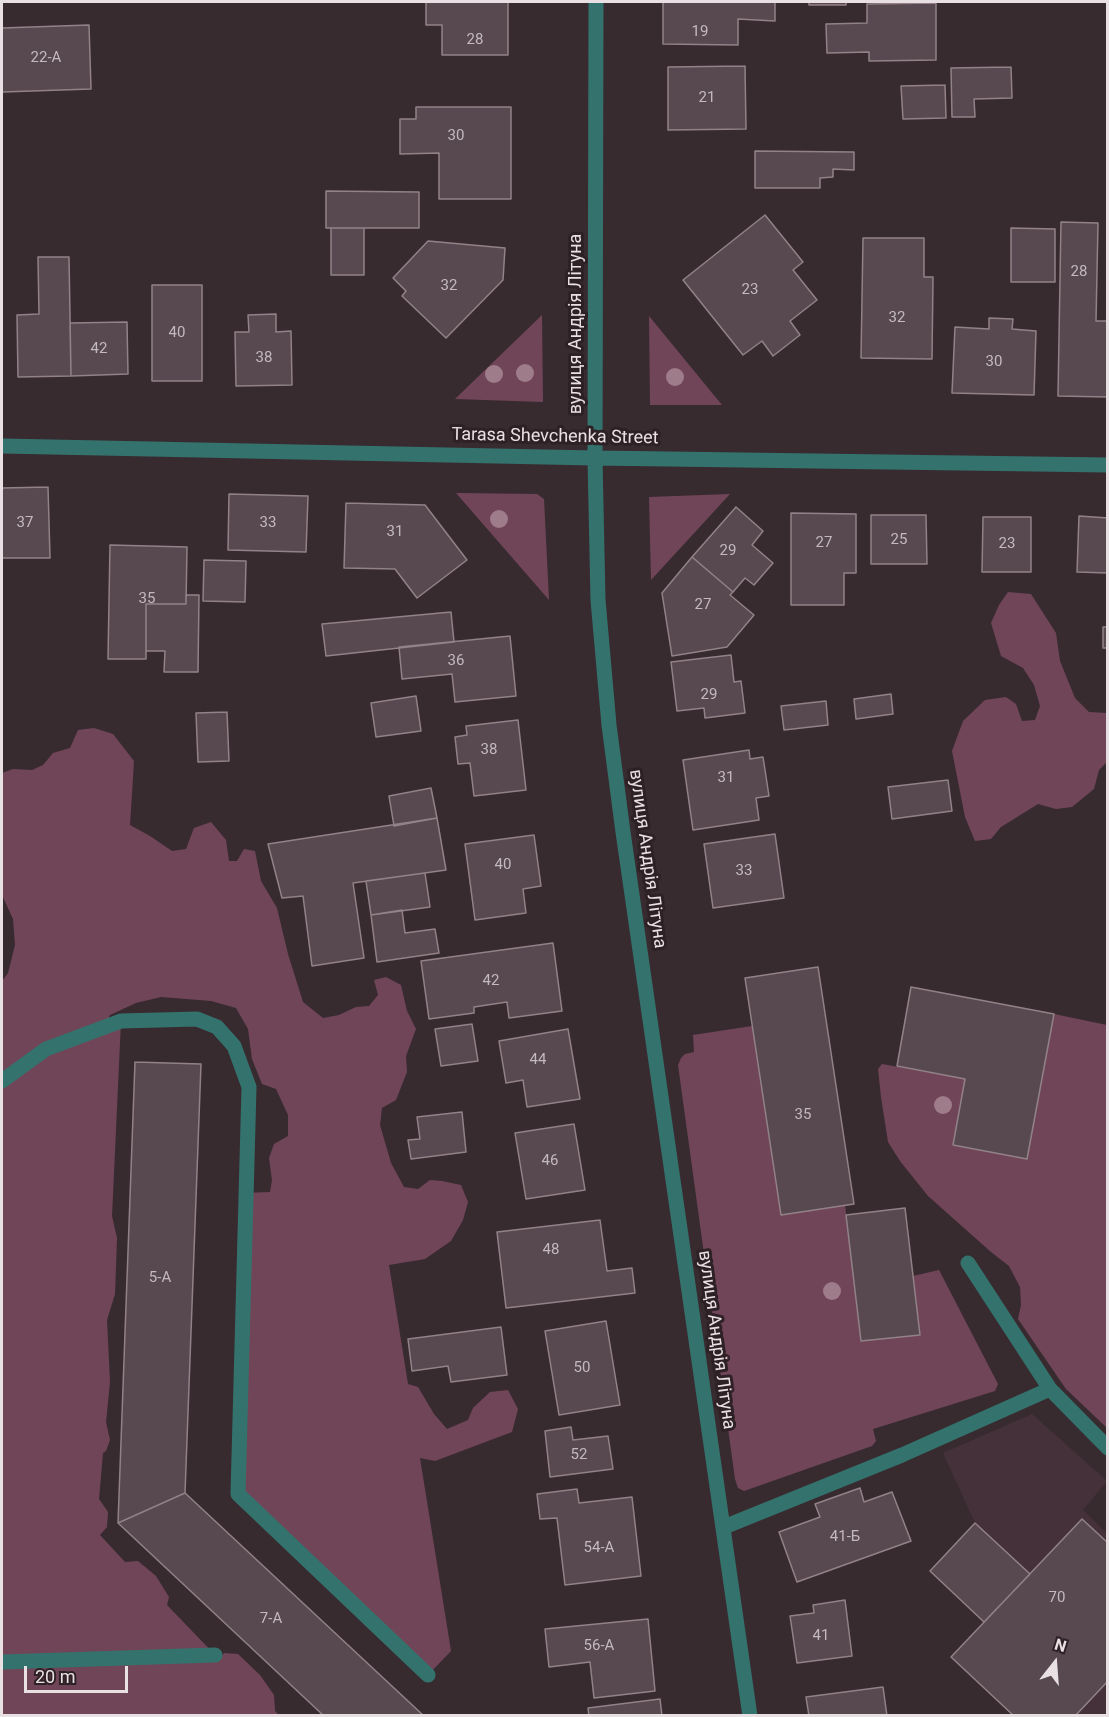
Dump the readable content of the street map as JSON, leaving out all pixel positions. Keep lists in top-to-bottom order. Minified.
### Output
{"streets":{"street":["вулиця Андрія Літуна","Tarasa Shevchenka Street"]},"crossings":[["вулиця Андрія Літуна","Tarasa Shevchenka Street"]],"house_numbers":["19","28","22-А","21","30","28","32","23","32","40","42","38","30","37","33","31","25","27","23","29","35","27","36","29","38","31","40","33","42","44","35","46","48","5-А","50","52","41-Б","54-А","70","7-А","41","56-А"],"scale_bar":"20 m","north":"top"}
